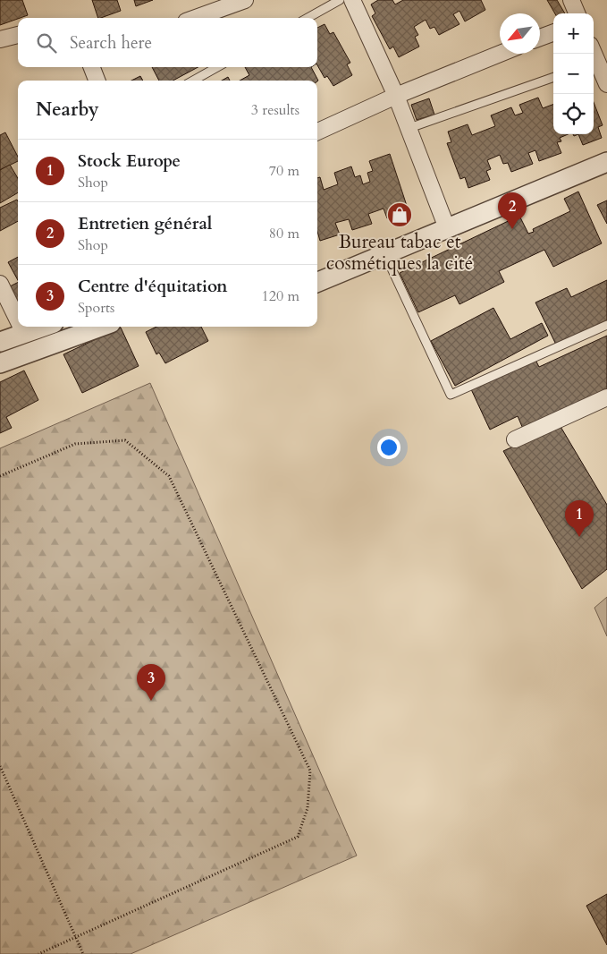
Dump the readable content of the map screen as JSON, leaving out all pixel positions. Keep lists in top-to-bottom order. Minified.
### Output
{"places":{"shop":["Bureau tabac et cosmétiques la cité"]},"north":"bottom left","page":{"map_buttons":["+","−"],"search":"Search here","heading":["Nearby","3 results"],"list":[{"mark":"1","name":"Stock Europe","note":"Shop","value":"70 m"},{"mark":"2","name":"Entretien général","note":"Shop","value":"80 m"},{"mark":"3","name":"Centre d'équitation","note":"Sports","value":"120 m"}],"pins":["2","1","3"]}}
